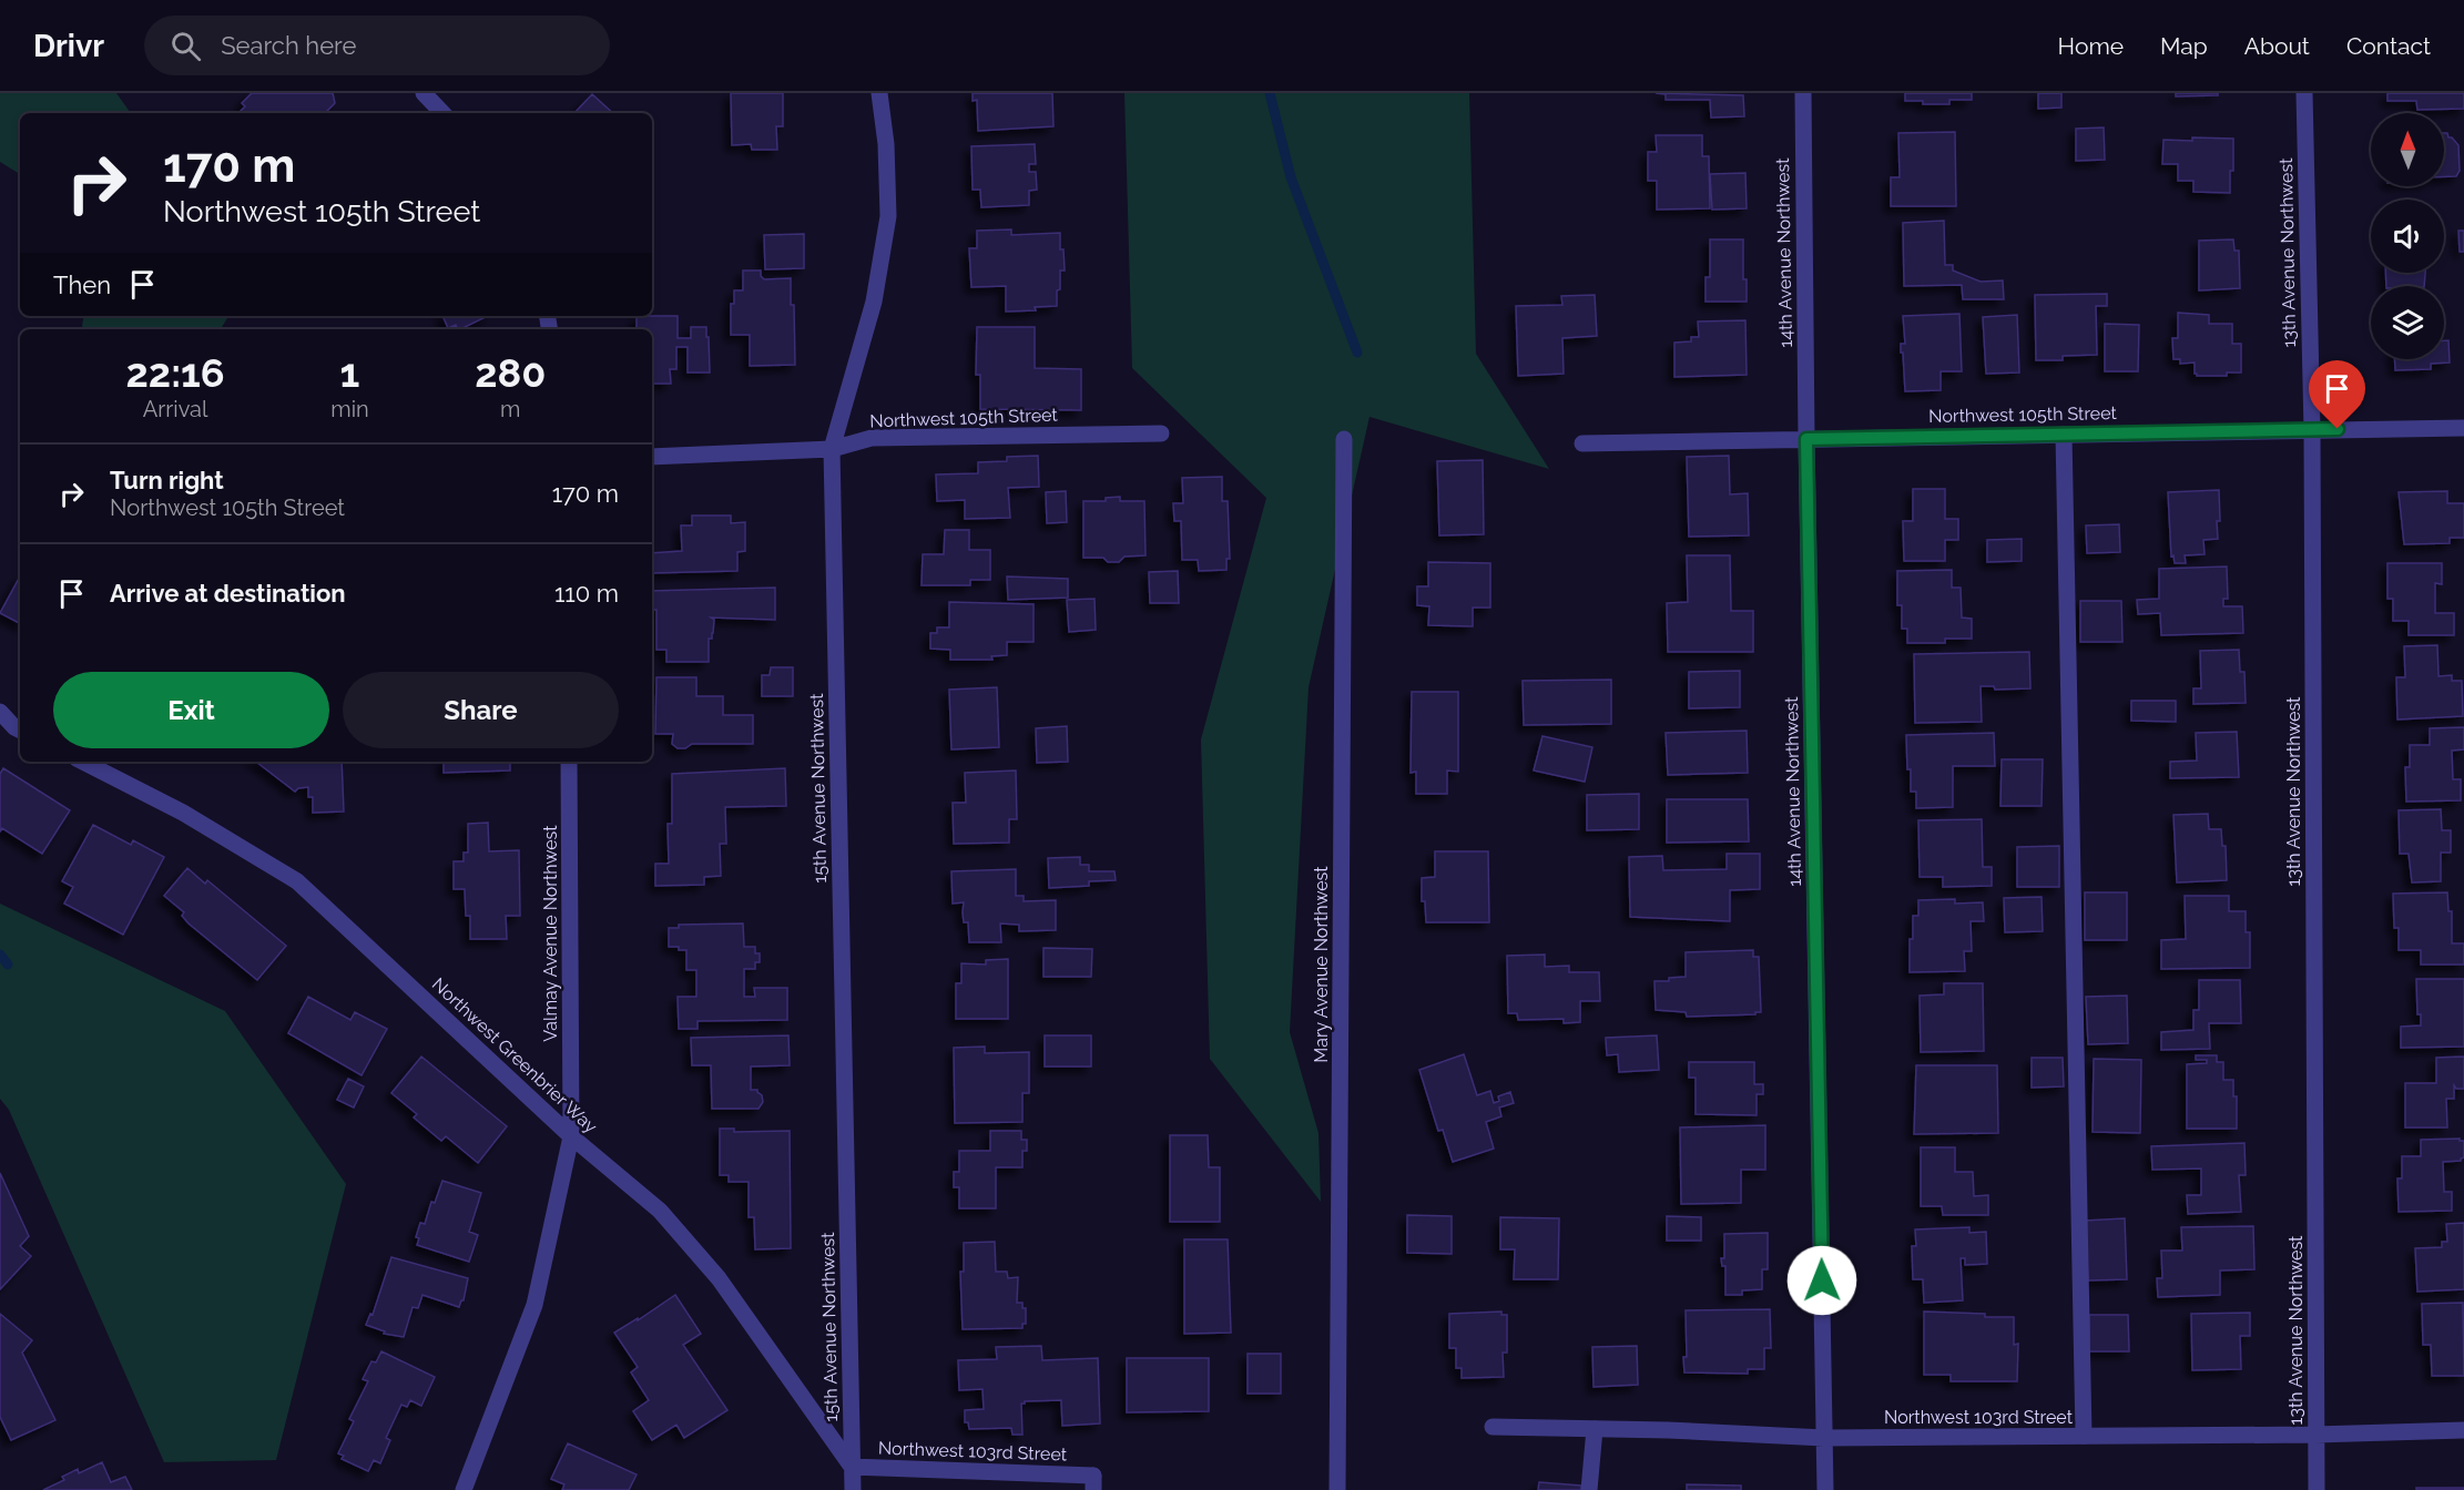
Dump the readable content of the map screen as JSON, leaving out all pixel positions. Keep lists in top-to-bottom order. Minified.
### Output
{"streets":{"street":["14th Avenue Northwest","13th Avenue Northwest","Northwest 105th Street","15th Avenue Northwest","Valmay Avenue Northwest","Mary Avenue Northwest","Northwest Greenbrier Way","Northwest 103rd Street"]},"crossings":[["14th Avenue Northwest","Northwest 105th Street"],["14th Avenue Northwest","Northwest 103rd Street"],["13th Avenue Northwest","Northwest 105th Street"],["13th Avenue Northwest","Northwest 103rd Street"],["Northwest 105th Street","15th Avenue Northwest"],["15th Avenue Northwest","Northwest Greenbrier Way"],["15th Avenue Northwest","Northwest 103rd Street"],["Valmay Avenue Northwest","Northwest Greenbrier Way"],["Northwest Greenbrier Way","Northwest 103rd Street"]],"north":"top","page":{"header":"Drivr","search":"Search here","nav":["Home","Map","About","Contact"],"turn":["170 m","Northwest 105th Street"],"then":"Then","eta":["22:16","Arrival","1","min","280","m"],"list":[{"name":"Turn right","note":"Northwest 105th Street","value":"170 m"},{"name":"Arrive at destination","value":"110 m"}],"buttons":["Exit","Share"]}}
